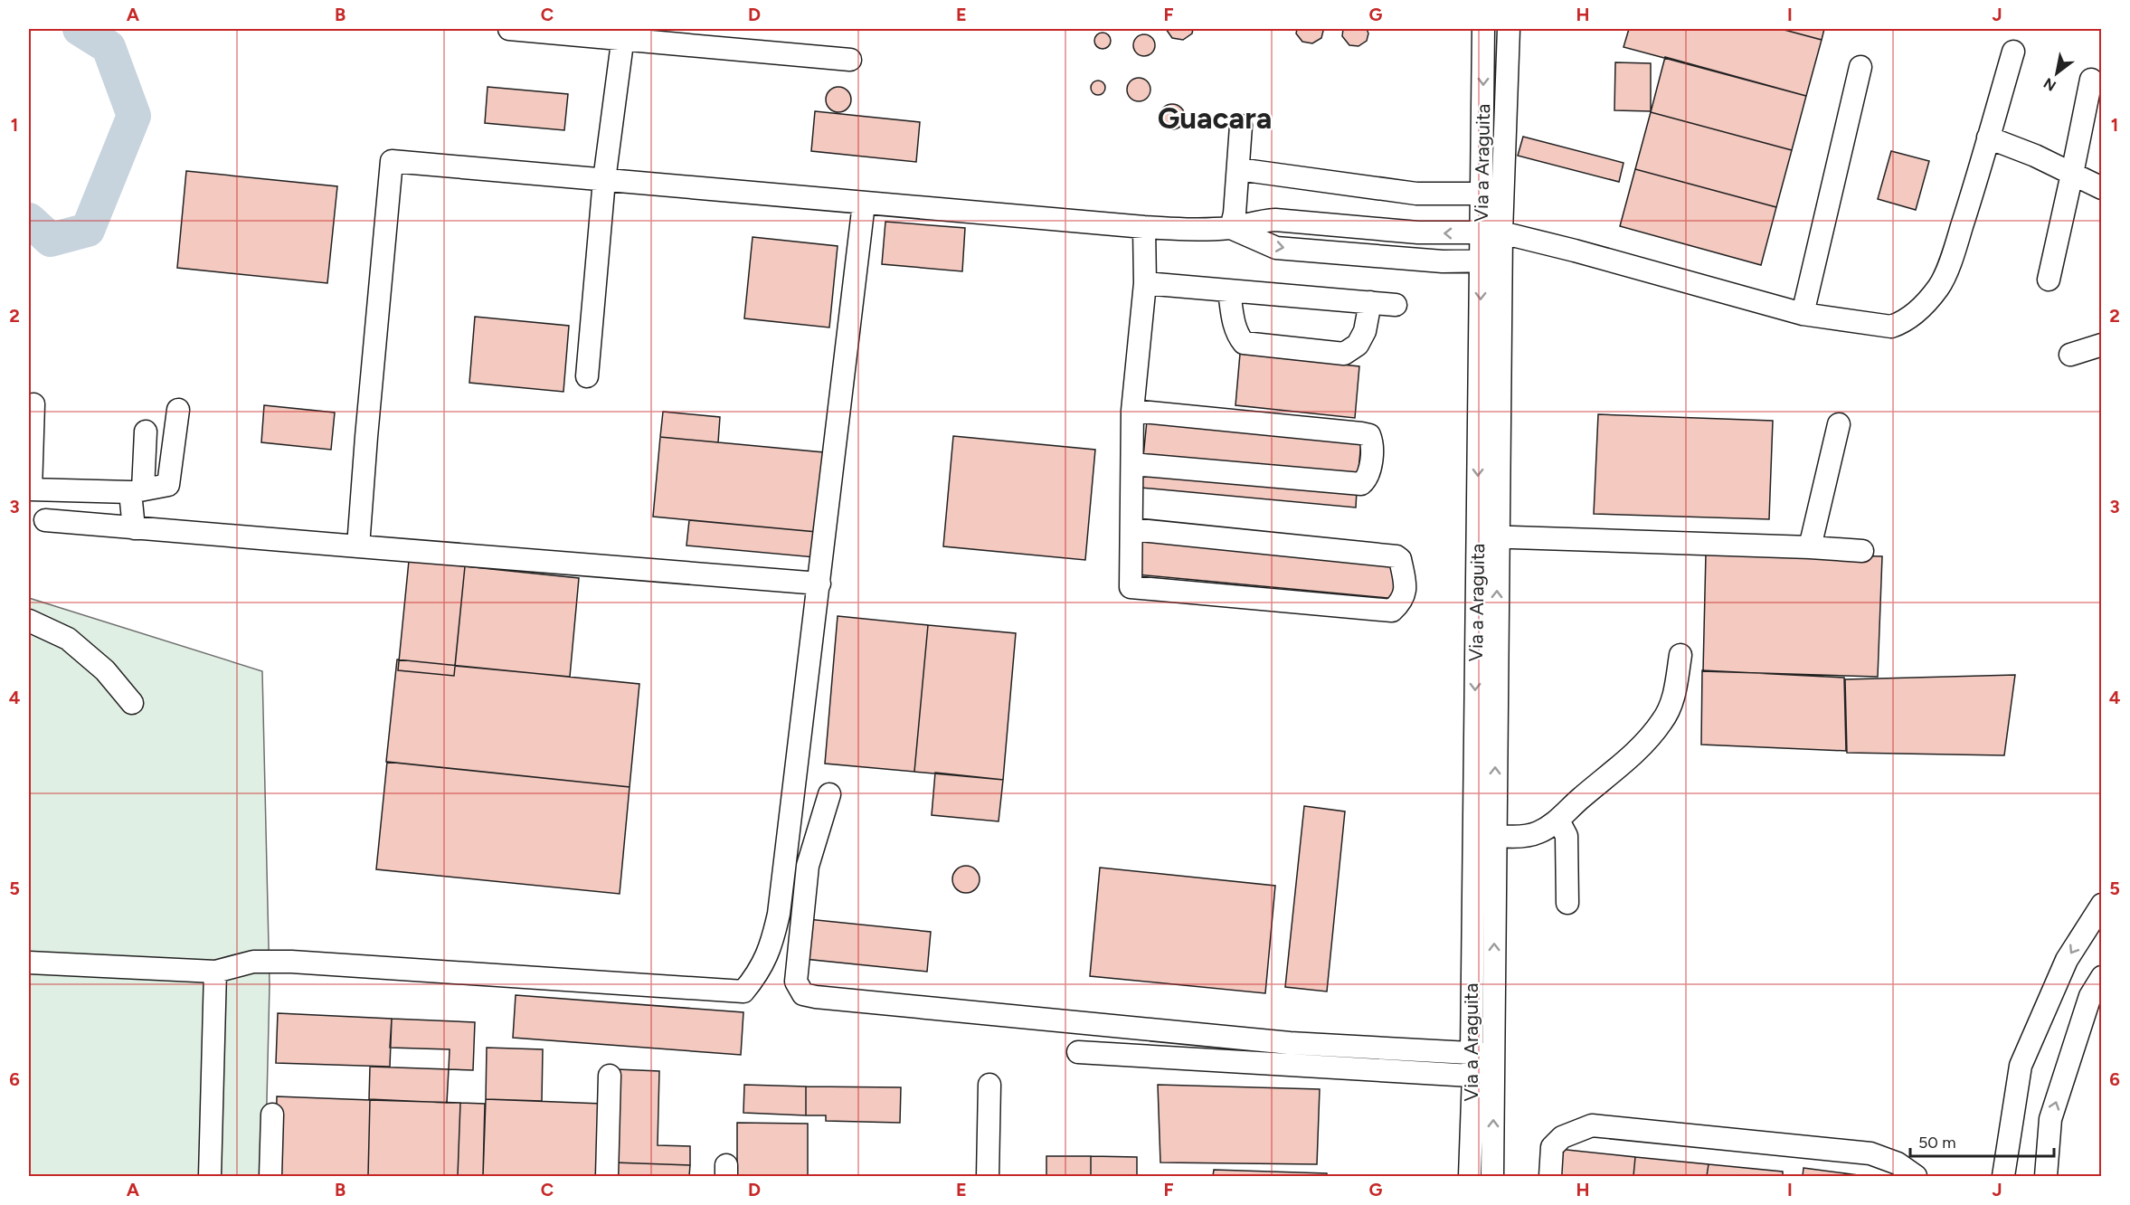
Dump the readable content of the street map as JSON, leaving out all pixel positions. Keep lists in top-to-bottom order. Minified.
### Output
{"streets":{"street":["Via a Araguita"]},"districts":["Guacara"],"scale_bar":"50 m","north":"bottom left","grid":{"columns":["A","B","C","D","E","F","G","H","I","J"],"rows":["1","2","3","4","5","6"]}}
